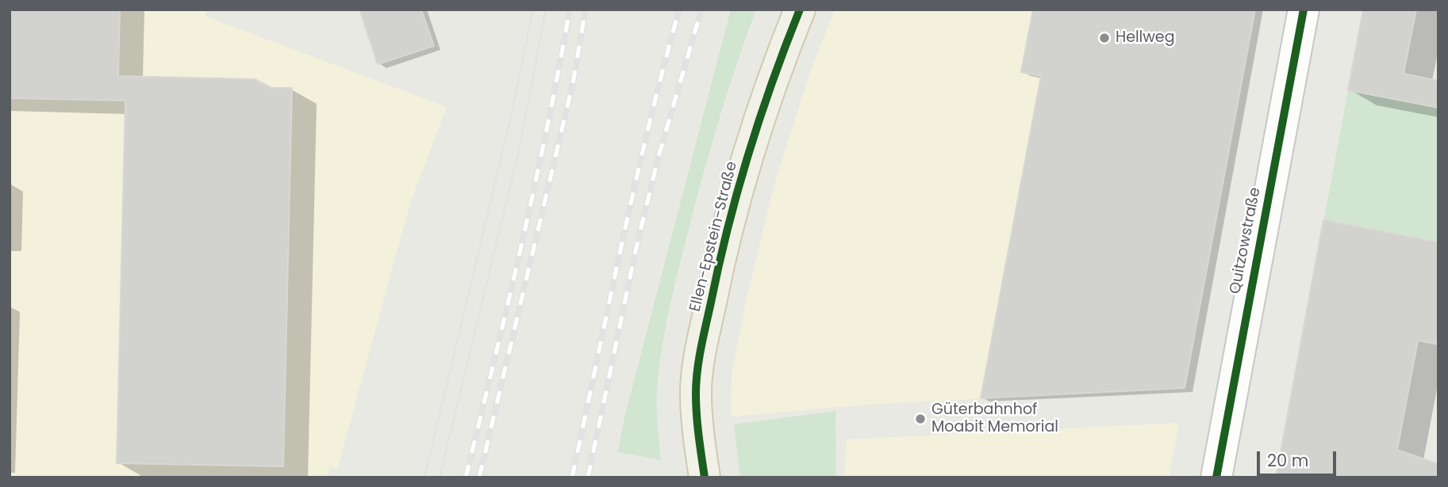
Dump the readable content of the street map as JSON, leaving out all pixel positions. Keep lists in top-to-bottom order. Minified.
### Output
{"streets":{"main road":["Ellen-Epstein-Straße"],"street":["Quitzowstraße"]},"places":["Hellweg","Güterbahnhof Moabit Memorial"],"scale_bar":"20 m"}
